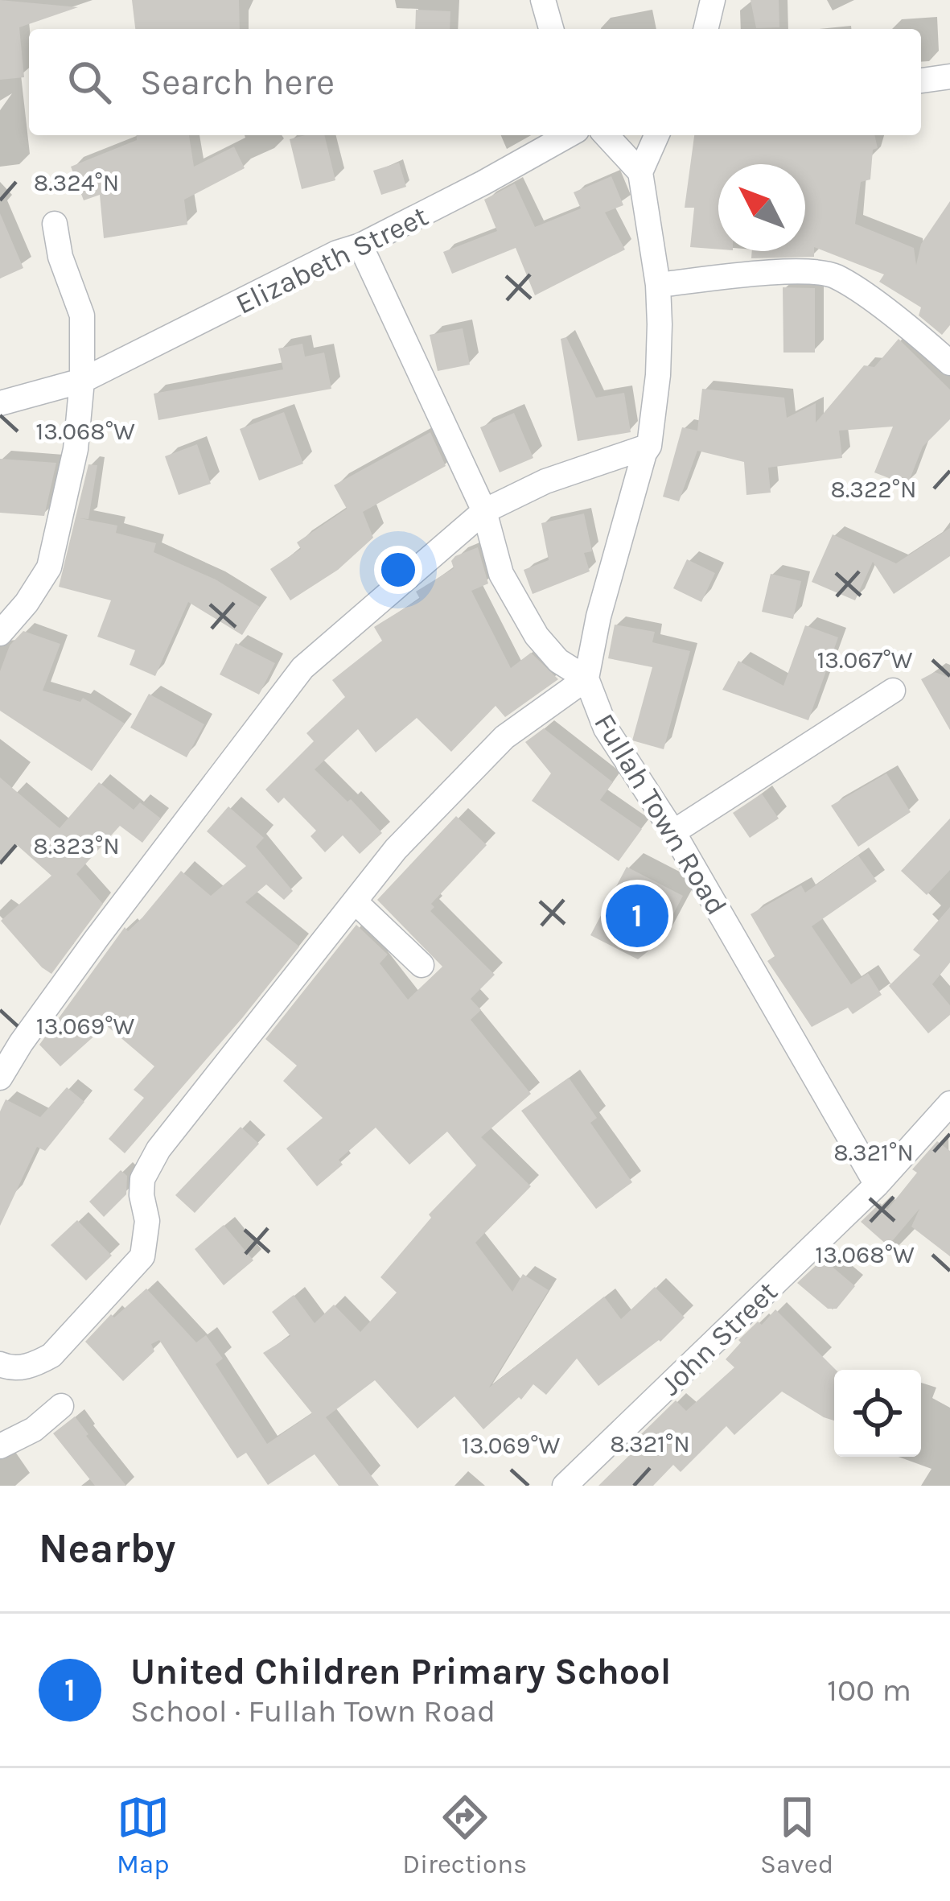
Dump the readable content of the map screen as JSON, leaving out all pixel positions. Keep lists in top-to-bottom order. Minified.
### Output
{"streets":{"street":["Elizabeth Street","Fullah Town Road","John Street"]},"crossings":[["Fullah Town Road","John Street"]],"north":"top left","page":{"search":"Search here","pins":"1","heading":"Nearby","list":[{"mark":"1","name":"United Children Primary School","note":"School · Fullah Town Road","value":"100 m"}],"nav":["Map","Directions","Saved"]},"coordinates":["8.324°N","13.068°W","8.322°N","13.067°W","8.323°N","13.069°W","8.321°N"]}
